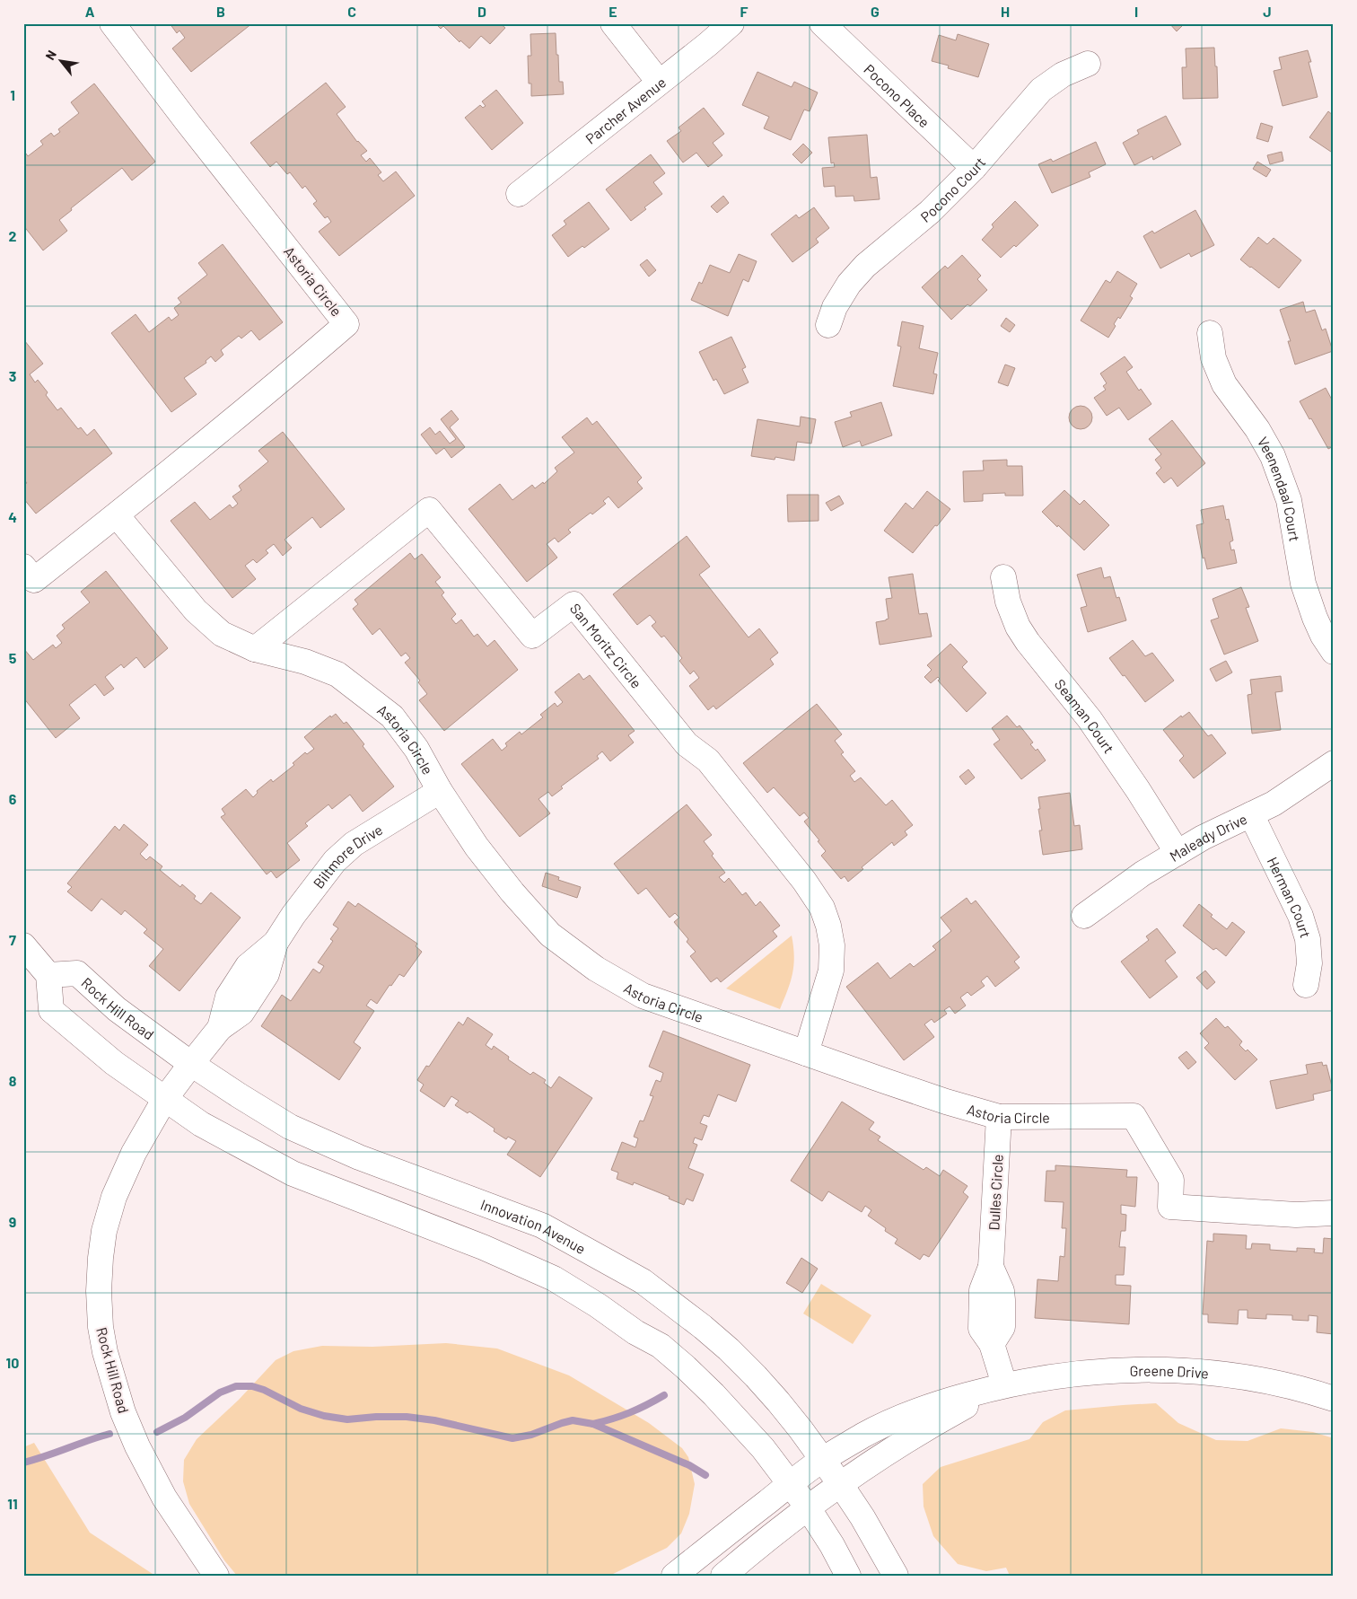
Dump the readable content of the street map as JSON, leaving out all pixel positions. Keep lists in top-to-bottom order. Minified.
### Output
{"streets":{"street":["Pocono Place","Parcher Avenue","Pocono Court","Astoria Circle","Veenendaal Court","San Moritz Circle","Seaman Court","Maleady Drive","Biltmore Drive","Herman Court","Rock Hill Road","Dulles Circle","Innovation Avenue","Greene Drive"]},"crossings":[["Pocono Place","Pocono Court"],["Astoria Circle","San Moritz Circle"],["Astoria Circle","Biltmore Drive"],["Astoria Circle","Dulles Circle"],["Seaman Court","Maleady Drive"],["Maleady Drive","Herman Court"],["Biltmore Drive","Rock Hill Road"],["Biltmore Drive","Innovation Avenue"],["Rock Hill Road","Innovation Avenue"],["Dulles Circle","Greene Drive"],["Innovation Avenue","Greene Drive"]],"north":"top left","grid":{"columns":["A","B","C","D","E","F","G","H","I","J"],"rows":["1","2","3","4","5","6","7","8","9","10","11"]}}
